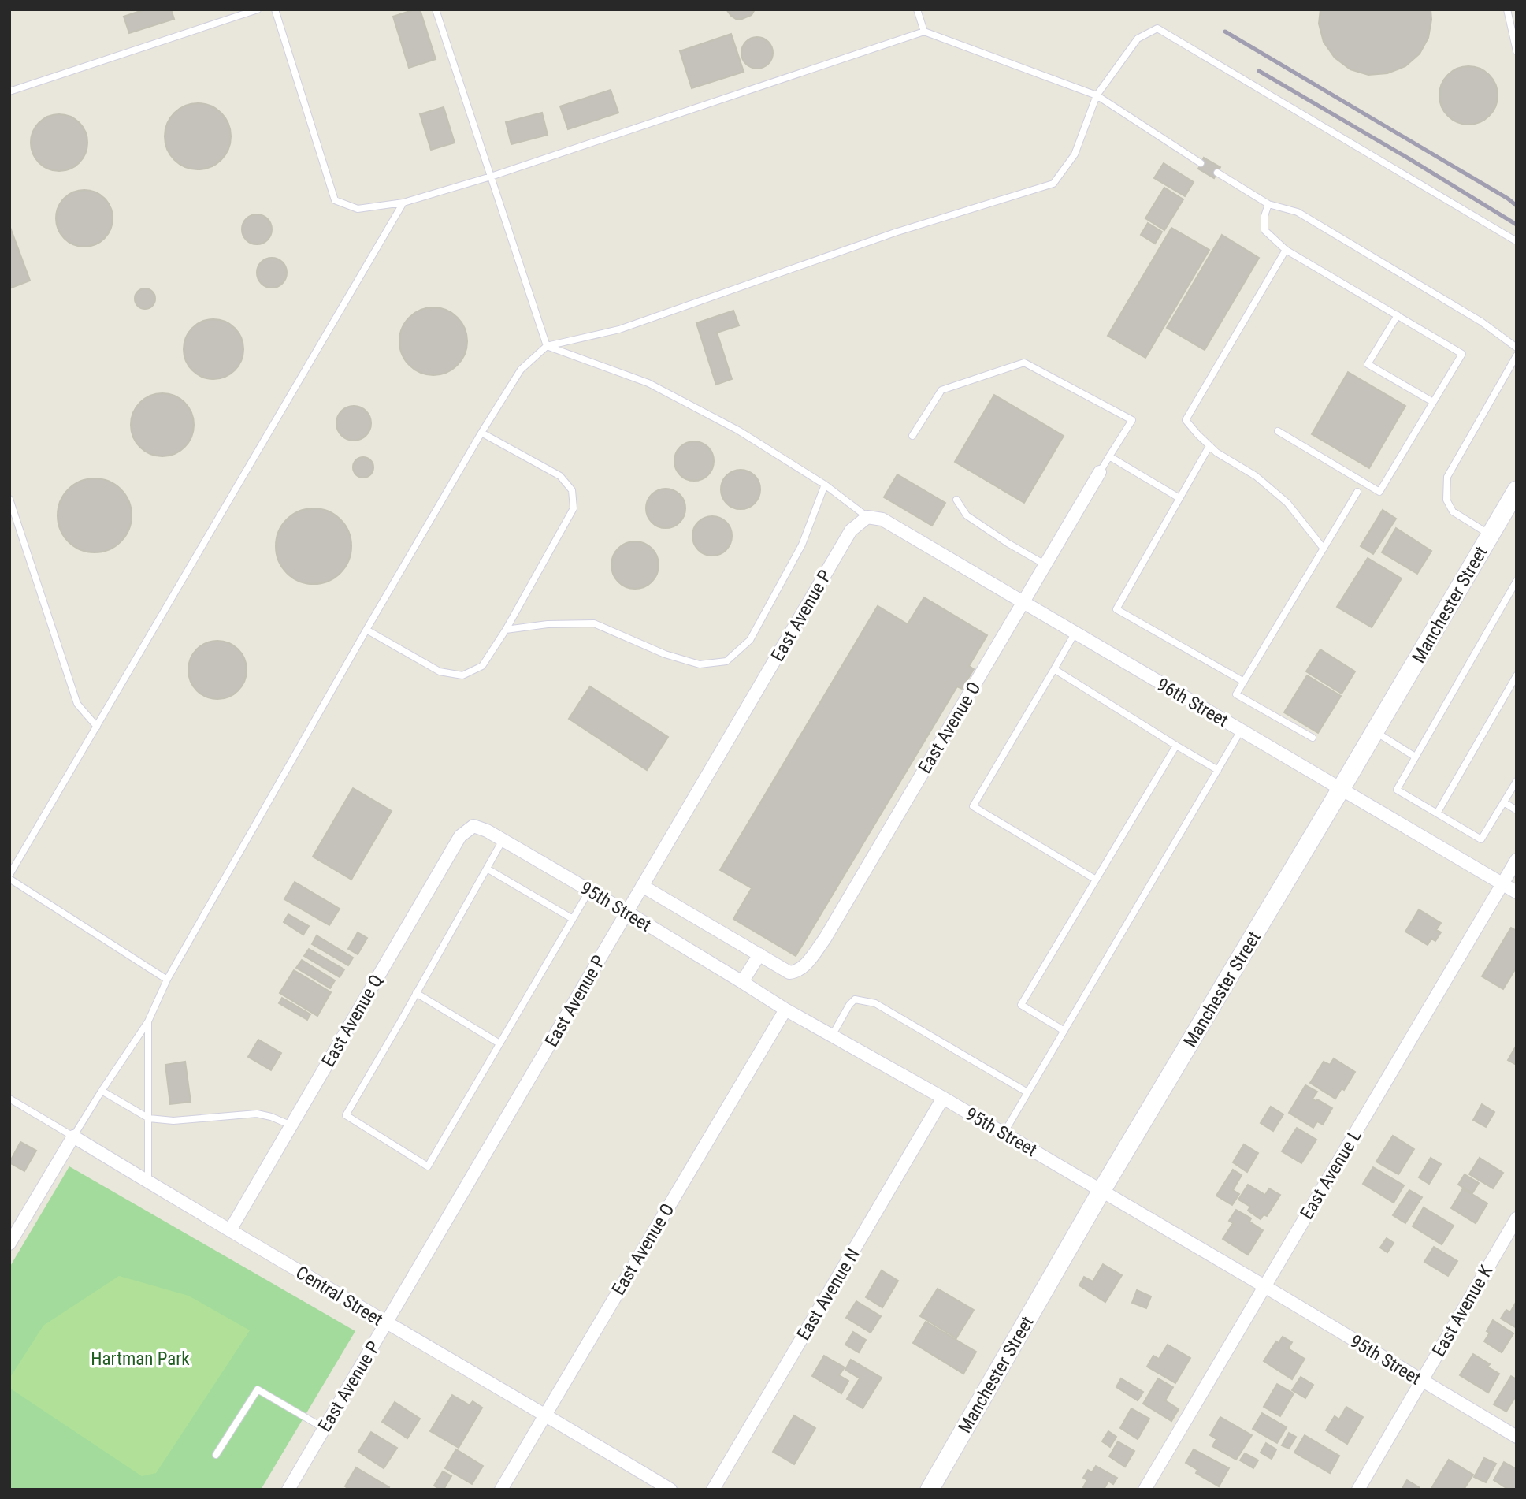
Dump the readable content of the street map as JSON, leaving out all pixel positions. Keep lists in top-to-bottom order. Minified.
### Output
{"streets":{"street":["Manchester Street","East Avenue P","96th Street","East Avenue O","95th Street","East Avenue Q","East Avenue L","East Avenue N","Central Street","East Avenue K"]},"crossings":[["Manchester Street","96th Street"],["Manchester Street","95th Street"],["East Avenue P","96th Street"],["East Avenue P","95th Street"],["East Avenue P","Central Street"],["96th Street","East Avenue O"],["96th Street","East Avenue L"],["East Avenue O","95th Street"],["East Avenue O","Central Street"],["95th Street","East Avenue Q"],["95th Street","East Avenue L"],["95th Street","East Avenue N"],["95th Street","East Avenue K"],["East Avenue Q","Central Street"]],"parks":["Hartman Park"]}
